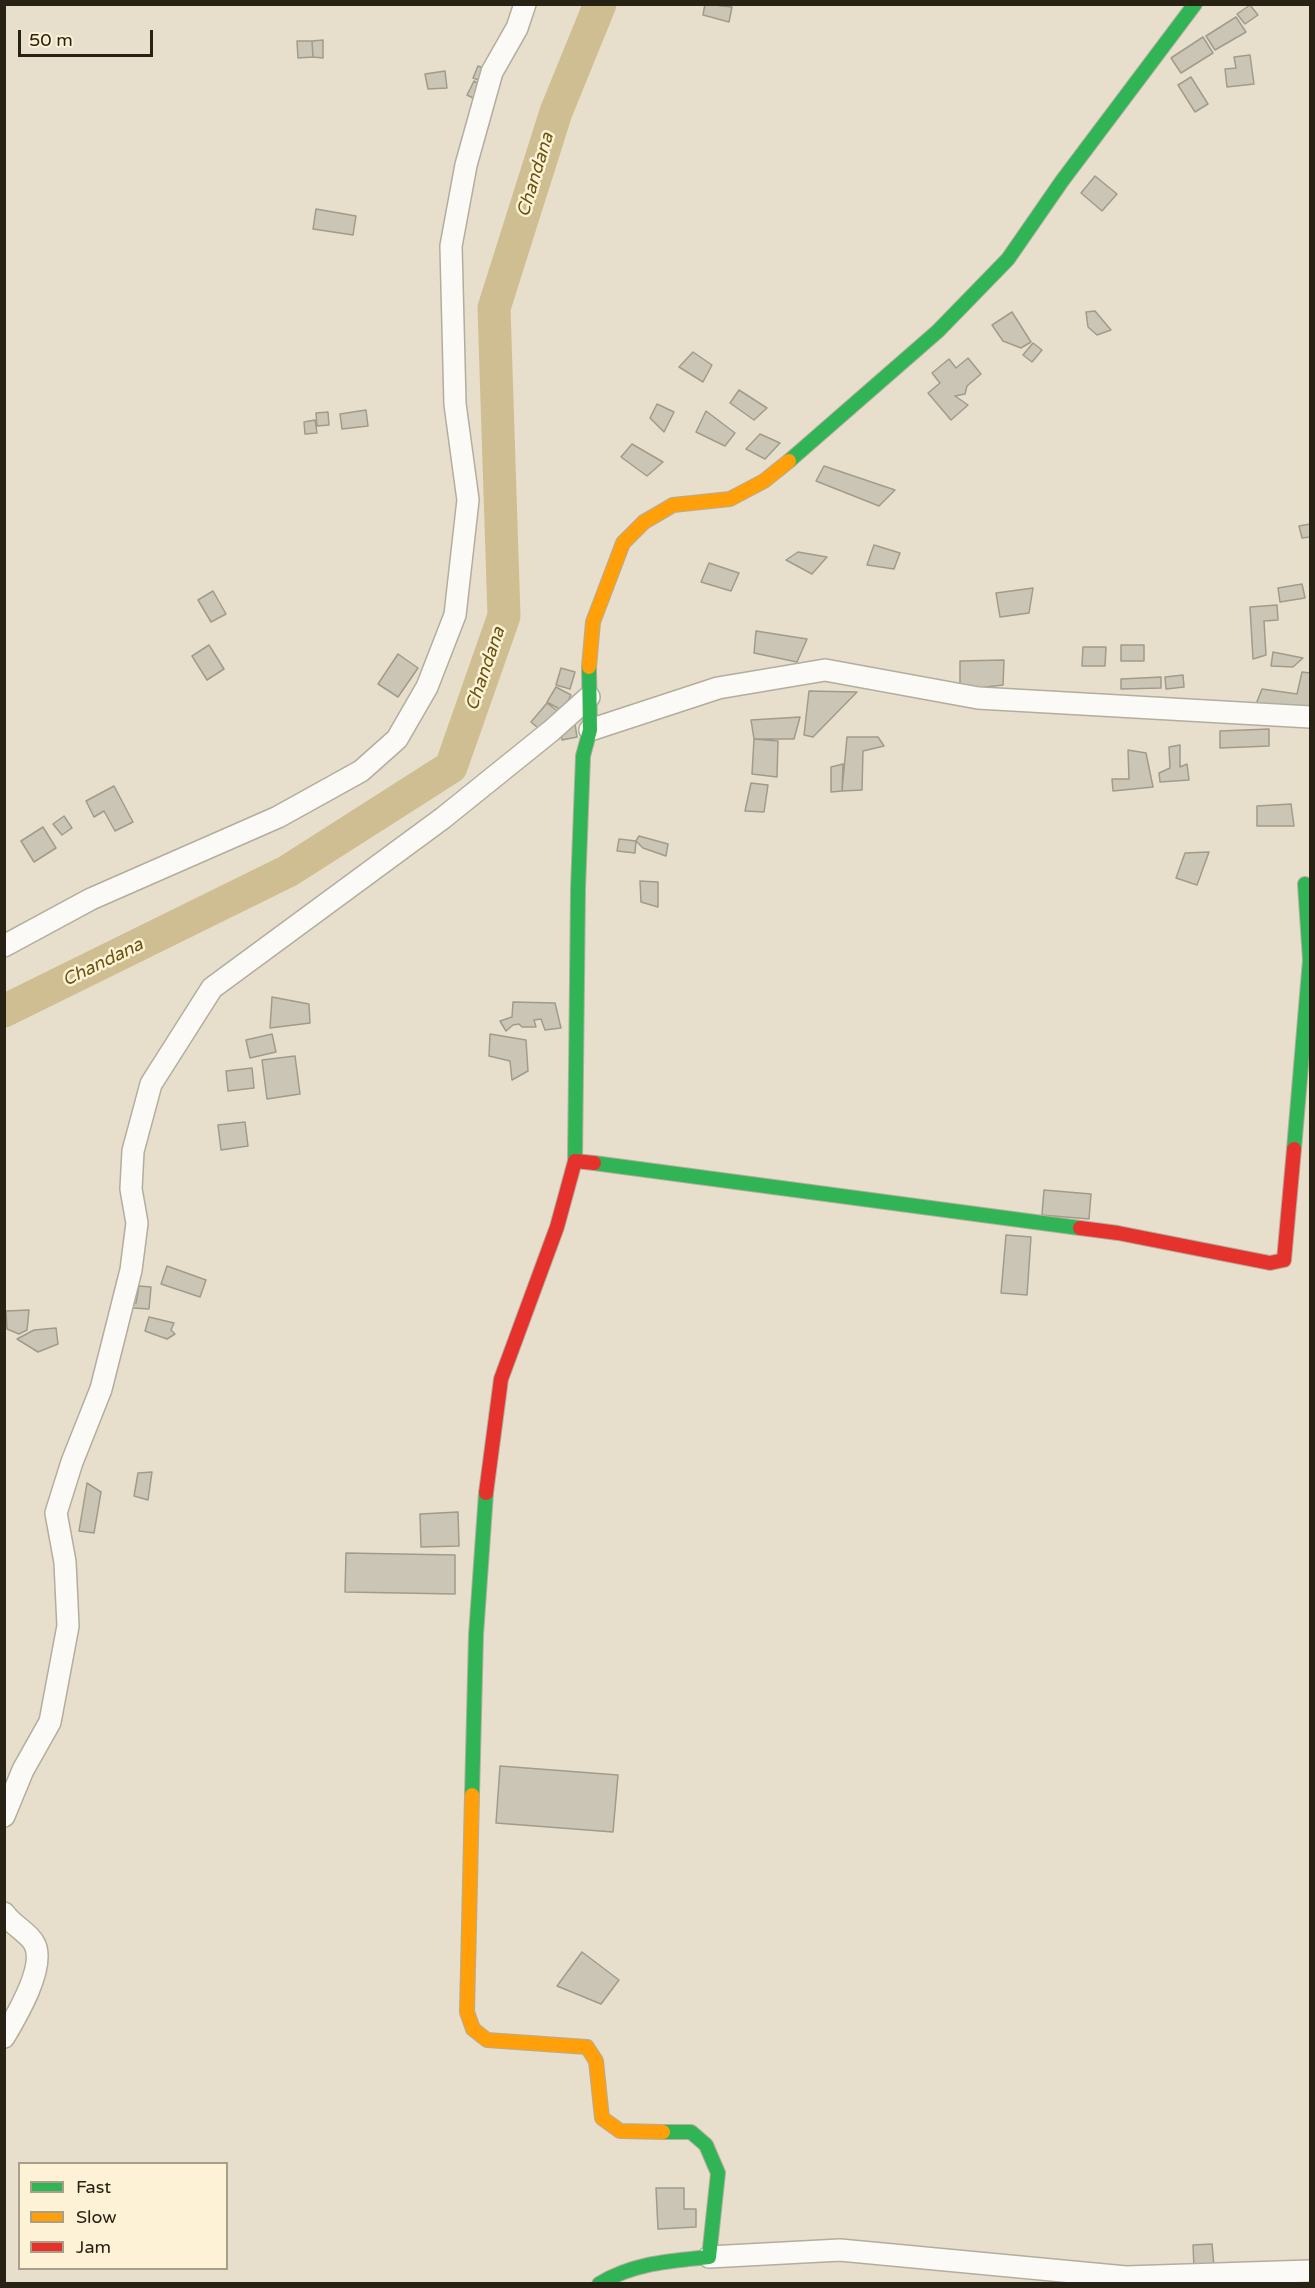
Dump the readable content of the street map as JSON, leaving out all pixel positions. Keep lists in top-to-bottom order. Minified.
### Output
{"water":["Chandana"],"legend":["Fast","Slow","Jam"],"scale_bar":"50 m"}
